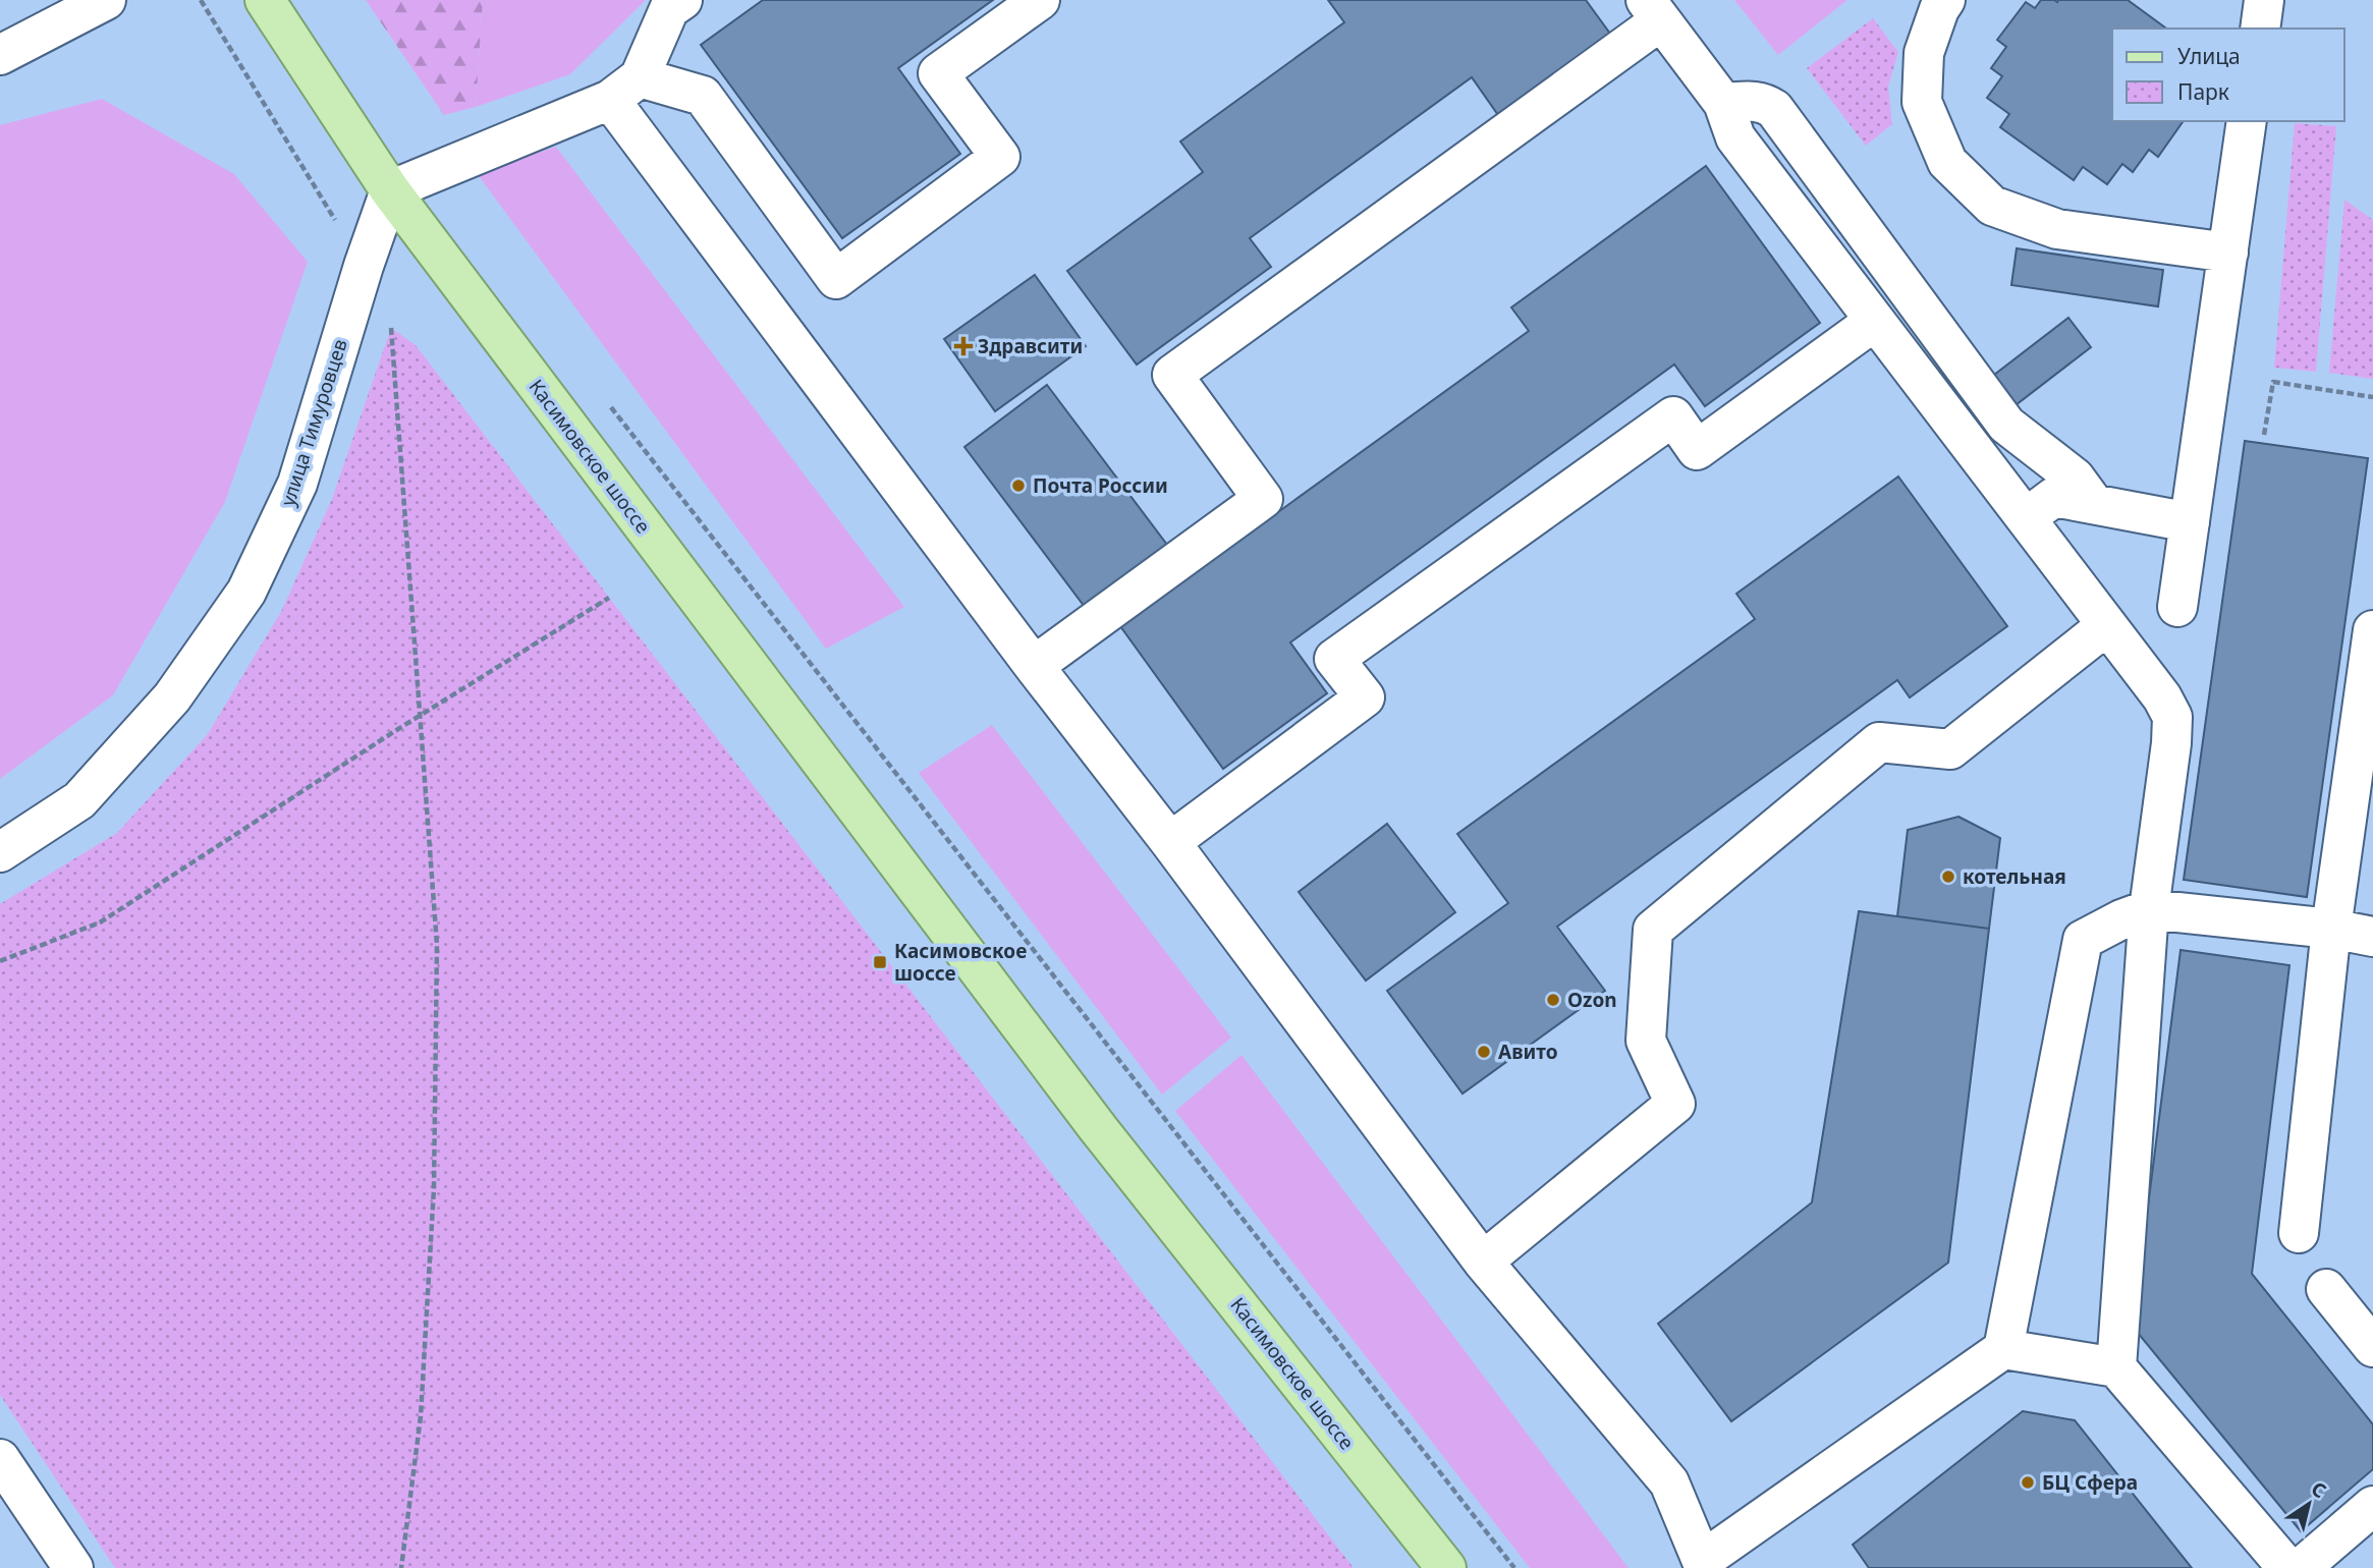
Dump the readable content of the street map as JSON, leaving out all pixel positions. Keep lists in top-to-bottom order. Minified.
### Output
{"streets":{"main road":["Касимовское шоссе"],"street":["улица Тимуровцев"]},"crossings":[["улица Тимуровцев","Касимовское шоссе"]],"places":{"health":["Здравсити"],"other":["Почта России","котельная","Ozon","Авито","БЦ Сфера"],"transit":["Касимовское шоссе"]},"legend":["Улица","Парк"],"north":"top right"}
